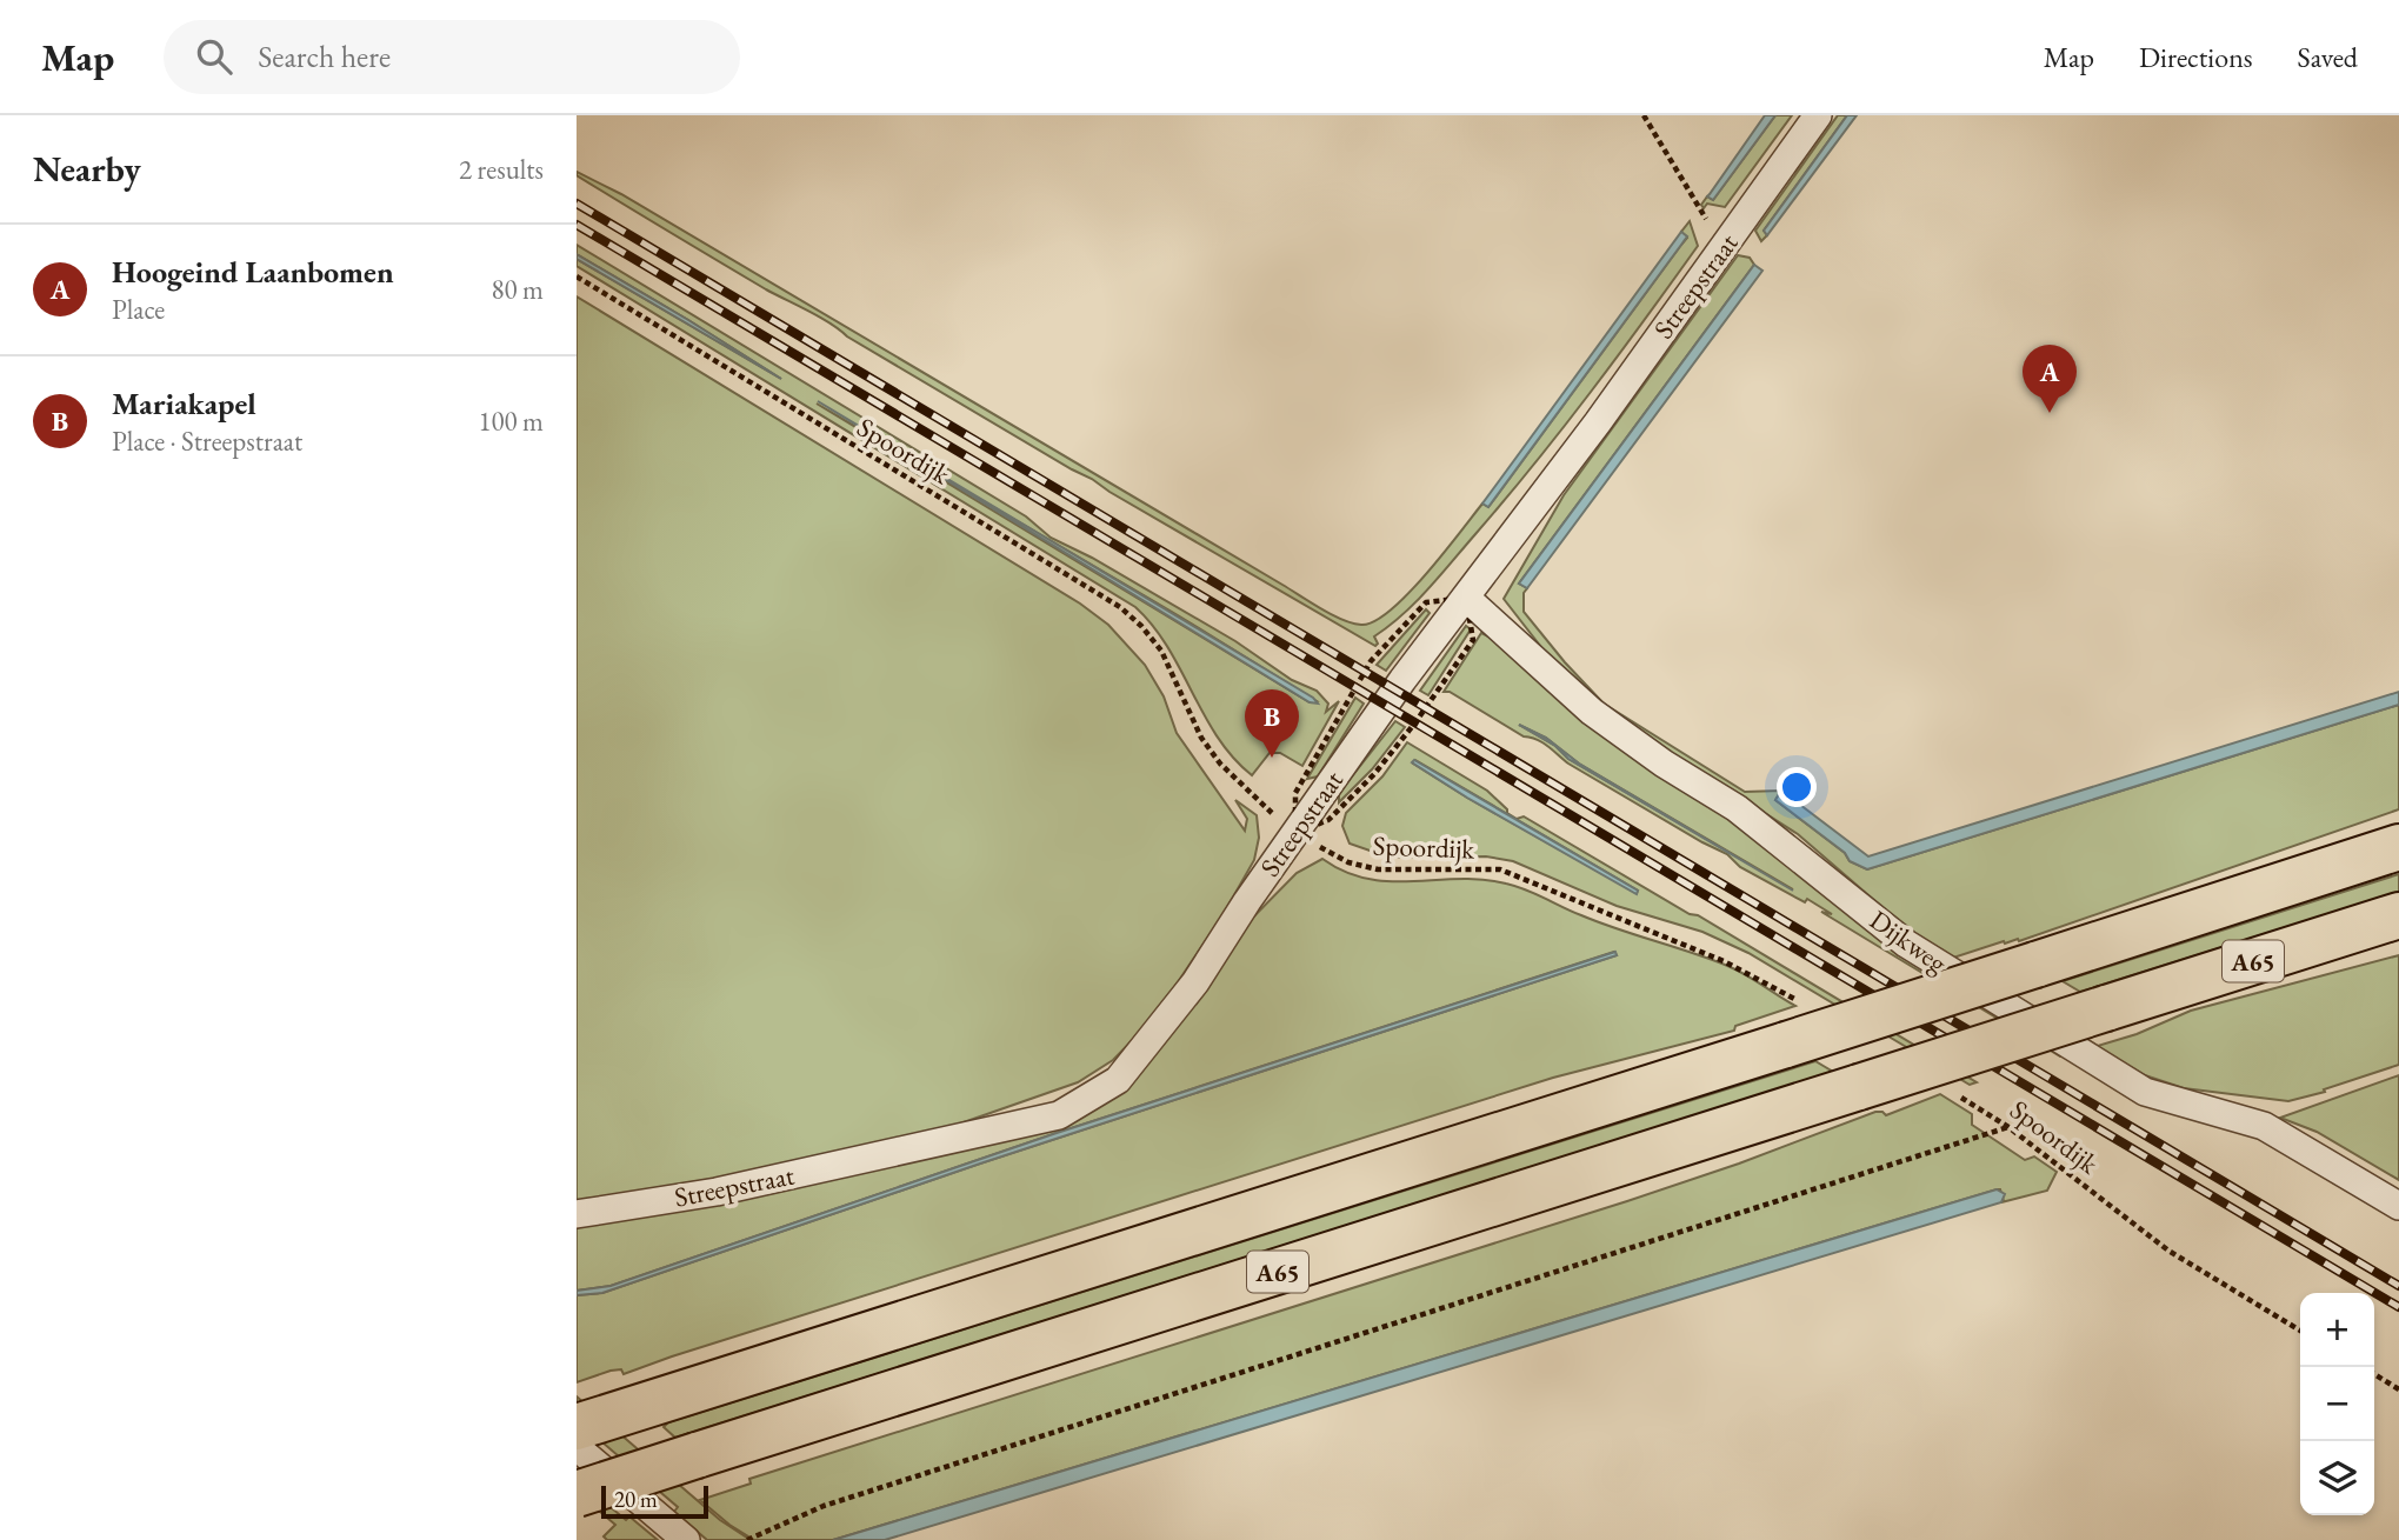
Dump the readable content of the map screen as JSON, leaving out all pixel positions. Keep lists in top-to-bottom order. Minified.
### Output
{"streets":{"highway":["A65"],"street":["Streepstraat","Dijkweg"],"path":["Spoordijk"]},"crossings":[["Streepstraat","Spoordijk"],["Streepstraat","Dijkweg"]],"scale_bar":"20 m","page":{"header":"Map","search":"Search here","nav":["Map","Directions","Saved"],"heading":["Nearby","2 results"],"list":[{"mark":"A","name":"Hoogeind Laanbomen","note":"Place","value":"80 m"},{"mark":"B","name":"Mariakapel","note":"Place · Streepstraat","value":"100 m"}],"pins":["A","B"],"map_buttons":["+","−"],"scale":"20 m"}}
